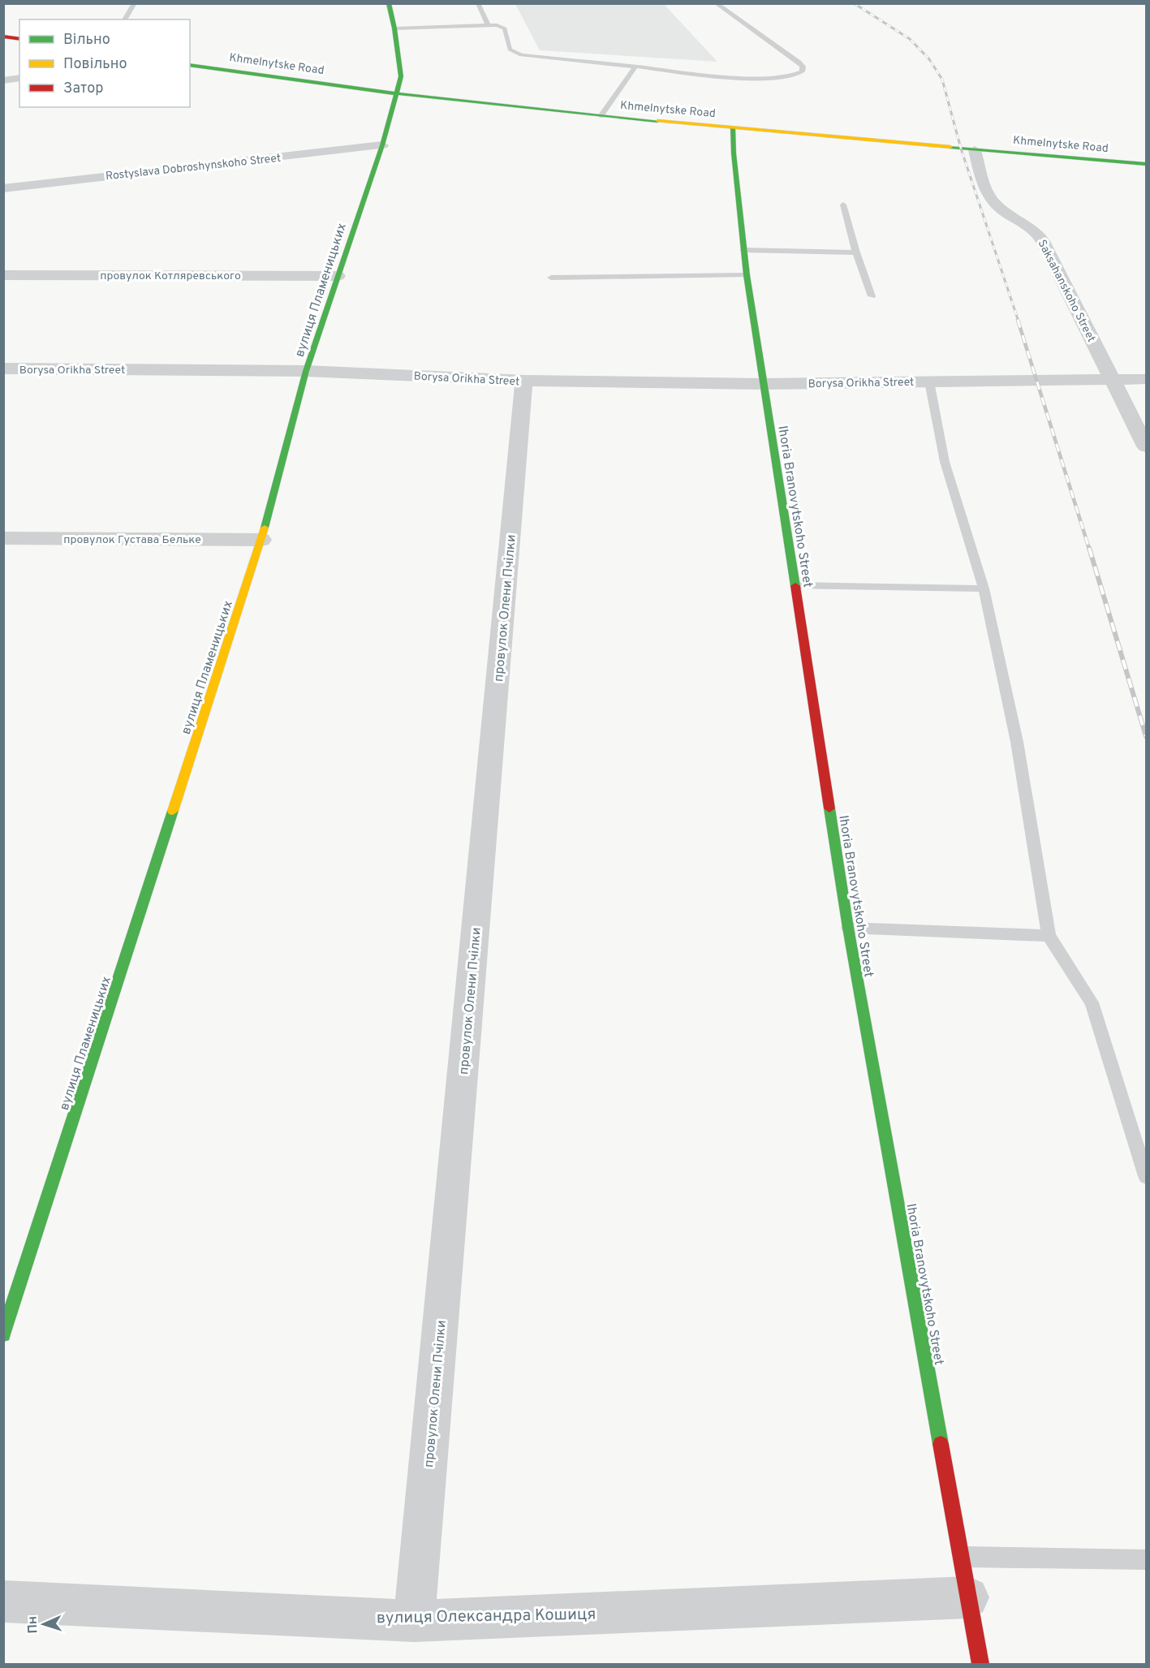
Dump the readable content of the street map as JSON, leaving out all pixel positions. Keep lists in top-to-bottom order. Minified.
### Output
{"streets":{"street":["Khmelnytske Road","Rostyslava Dobroshynskoho Street","провулок Котляревського","вулиця Пламеницьких","Saksahanskoho Street","Borysa Orikha Street","Ihoria Branovytskoho Street","провулок Густава Бельке","провулок Олени Пчілки","вулиця Олександра Кошиця"]},"crossings":[["Khmelnytske Road","вулиця Пламеницьких"],["Khmelnytske Road","Saksahanskoho Street"],["Khmelnytske Road","Ihoria Branovytskoho Street"],["Rostyslava Dobroshynskoho Street","вулиця Пламеницьких"],["провулок Котляревського","вулиця Пламеницьких"],["вулиця Пламеницьких","Borysa Orikha Street"],["вулиця Пламеницьких","провулок Густава Бельке"],["Saksahanskoho Street","Borysa Orikha Street"],["Borysa Orikha Street","Ihoria Branovytskoho Street"],["Borysa Orikha Street","провулок Олени Пчілки"],["Ihoria Branovytskoho Street","вулиця Олександра Кошиця"],["провулок Олени Пчілки","вулиця Олександра Кошиця"]],"legend":["Вільно","Повільно","Затор"],"north":"left"}
